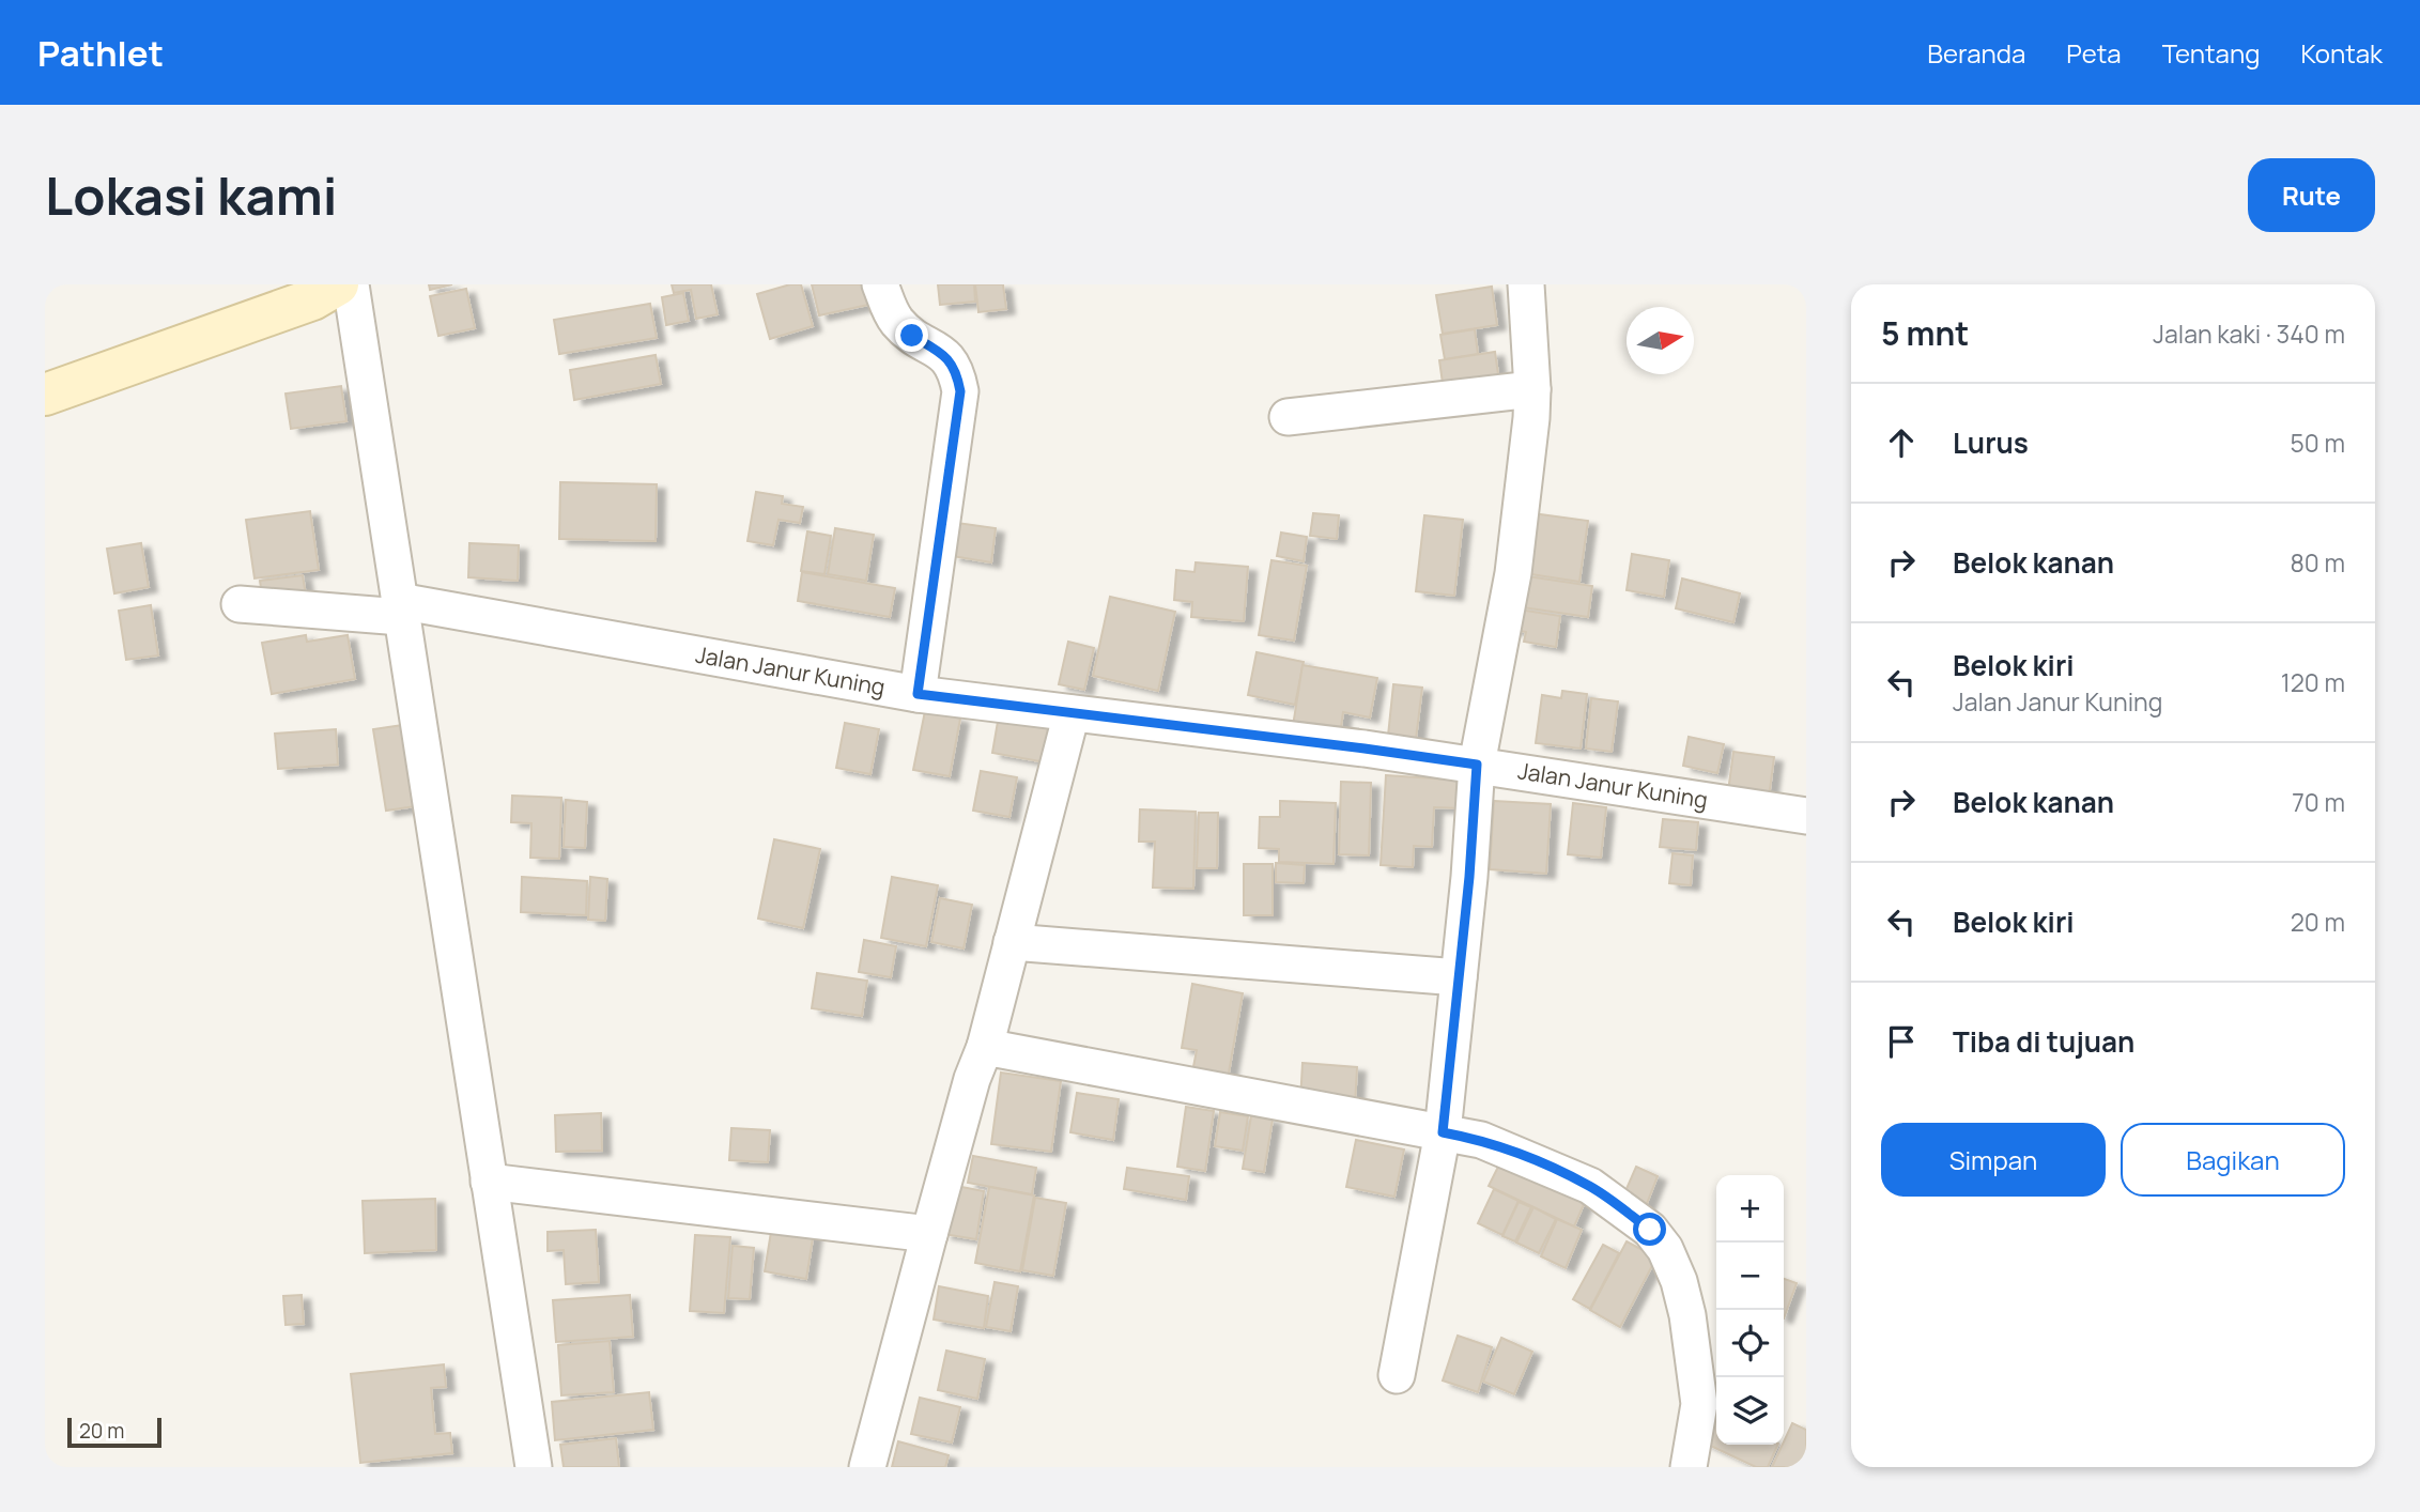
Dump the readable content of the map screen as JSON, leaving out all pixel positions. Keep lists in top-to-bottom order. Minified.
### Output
{"streets":{"street":["Jalan Janur Kuning"]},"scale_bar":"20 m","north":"right","page":{"header":"Pathlet","nav":["Beranda","Peta","Tentang","Kontak"],"buttons":["Rute",["Simpan","Bagikan"]],"title":"Lokasi kami","heading":["5 mnt","Jalan kaki · 340 m"],"list":[["Lurus","50 m"],["Belok kanan","80 m"],["Belok kiri","Jalan Janur Kuning","120 m"],["Belok kanan","70 m"],["Belok kiri","20 m"],"Tiba di tujuan"],"map_buttons":["+","−"],"scale":"20 m"}}
